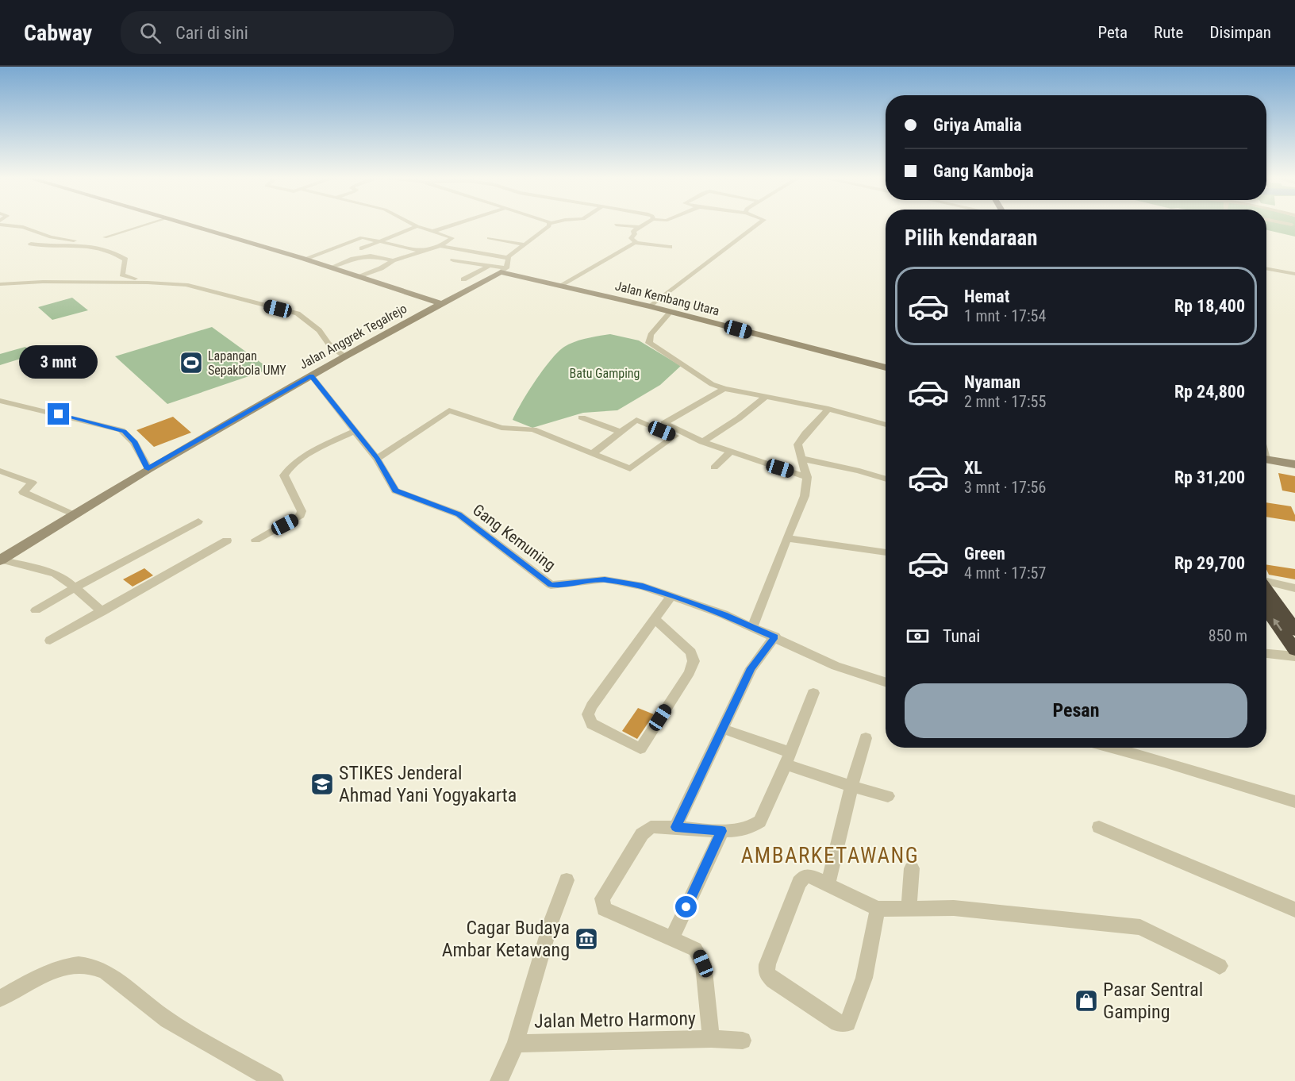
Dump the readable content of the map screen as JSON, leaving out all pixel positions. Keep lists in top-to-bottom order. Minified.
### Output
{"streets":{"street":["Jalan Kembang Utara","Jalan Anggrek Tegalrejo","Gang Kemuning","Jalan Metro Harmony"]},"crossings":[["Jalan Kembang Utara","Jalan Anggrek Tegalrejo"],["Jalan Anggrek Tegalrejo","Gang Kemuning"]],"districts":["AMBARKETAWANG"],"parks":["Batu Gamping"],"places":{"sports":["Lapangan Sepakbola UMY"],"school or university":["STIKES Jenderal Ahmad Yani Yogyakarta"],"museum":["Cagar Budaya Ambar Ketawang"],"shop":["Pasar Sentral Gamping"]},"page":{"header":"Cabway","search":"Cari di sini","nav":["Peta","Rute","Disimpan"],"banner":["Griya Amalia","Gang Kamboja"],"heading":"Pilih kendaraan","list":[{"name":"Hemat","note":"1 mnt · 17:54","value":"Rp 18,400"},{"name":"Nyaman","note":"2 mnt · 17:55","value":"Rp 24,800"},{"name":"XL","note":"3 mnt · 17:56","value":"Rp 31,200"},{"name":"Green","note":"4 mnt · 17:57","value":"Rp 29,700"}],"bubble":"3 mnt","pay":["Tunai","850 m"],"buttons":"Pesan"}}
